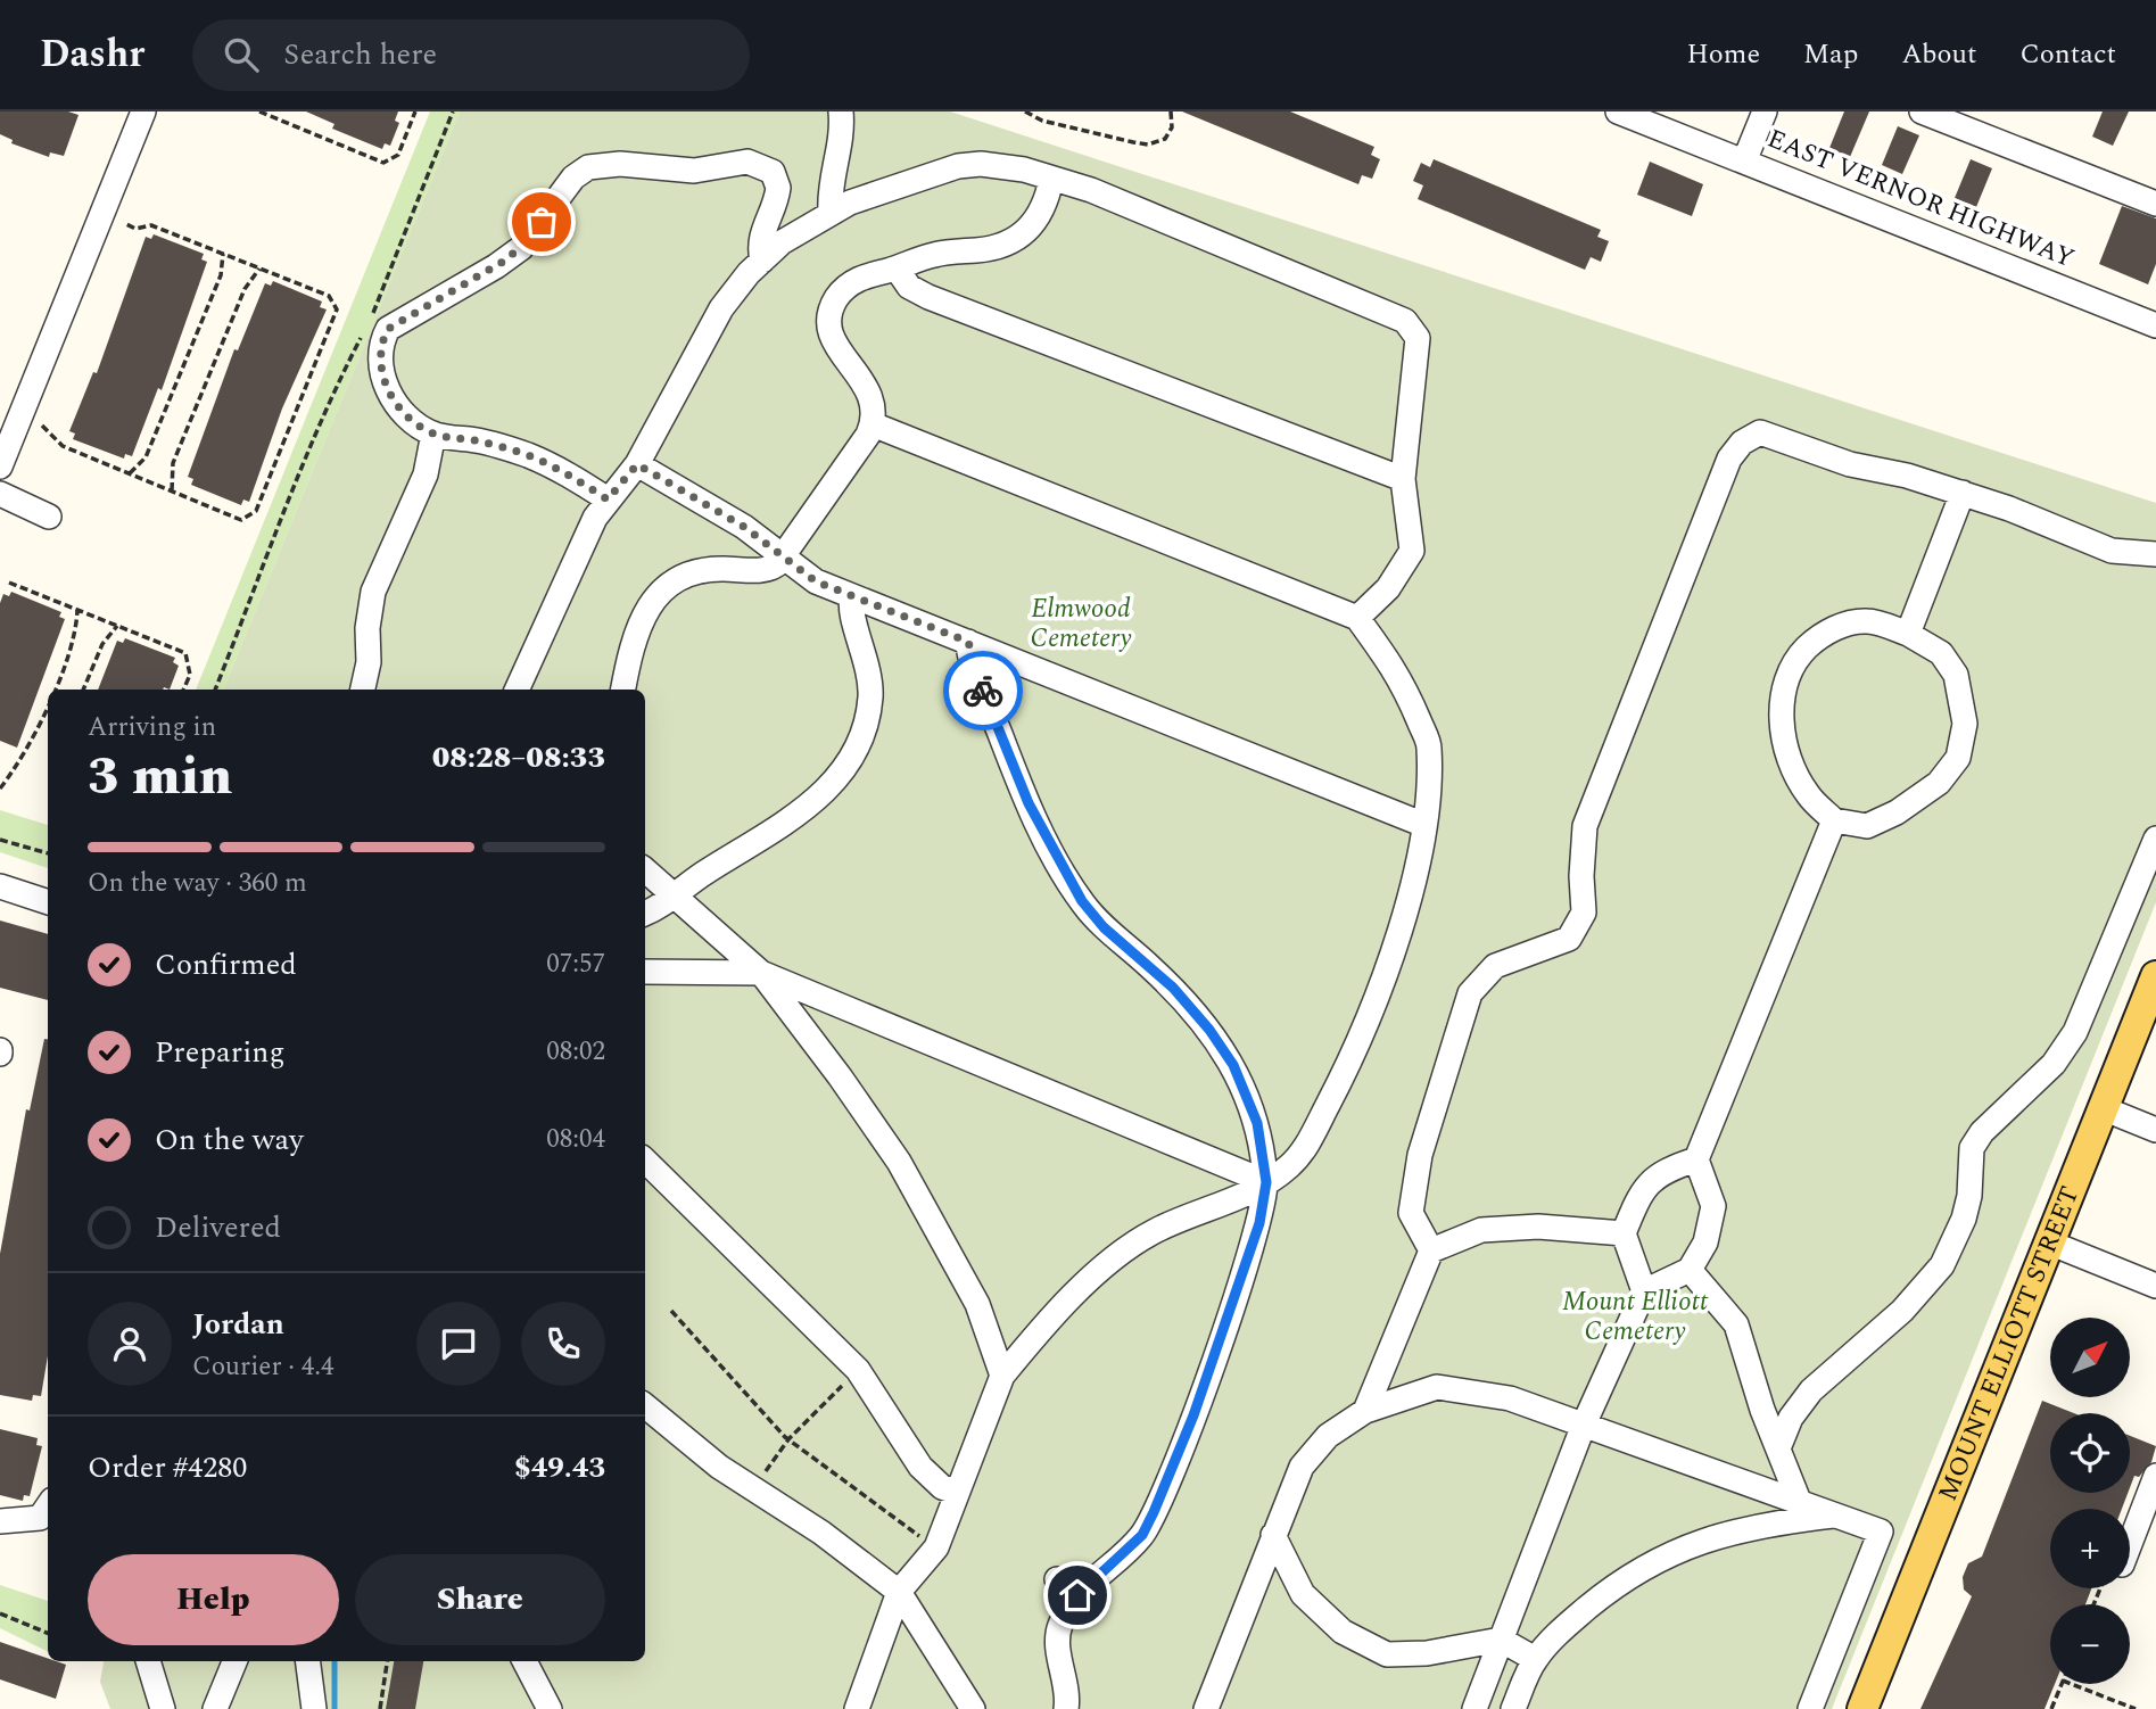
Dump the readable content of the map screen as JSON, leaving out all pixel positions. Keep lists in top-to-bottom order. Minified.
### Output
{"streets":{"main road":["MOUNT ELLIOTT STREET"],"street":["EAST VERNOR HIGHWAY"]},"parks":["Elmwood Cemetery","Mount Elliott Cemetery"],"north":"top right","page":{"header":"Dashr","search":"Search here","nav":["Home","Map","About","Contact"],"heading":["3 min","Arriving in","08:28–08:33"],"panel":["Jordan","Courier · 4.4","Order #4280","$49.43"],"bar":"On the way · 360 m","list":[["Confirmed","07:57"],["Preparing","08:02"],["On the way","08:04"],"Delivered"],"map_buttons":["+","−"],"buttons":["Help","Share"]}}
